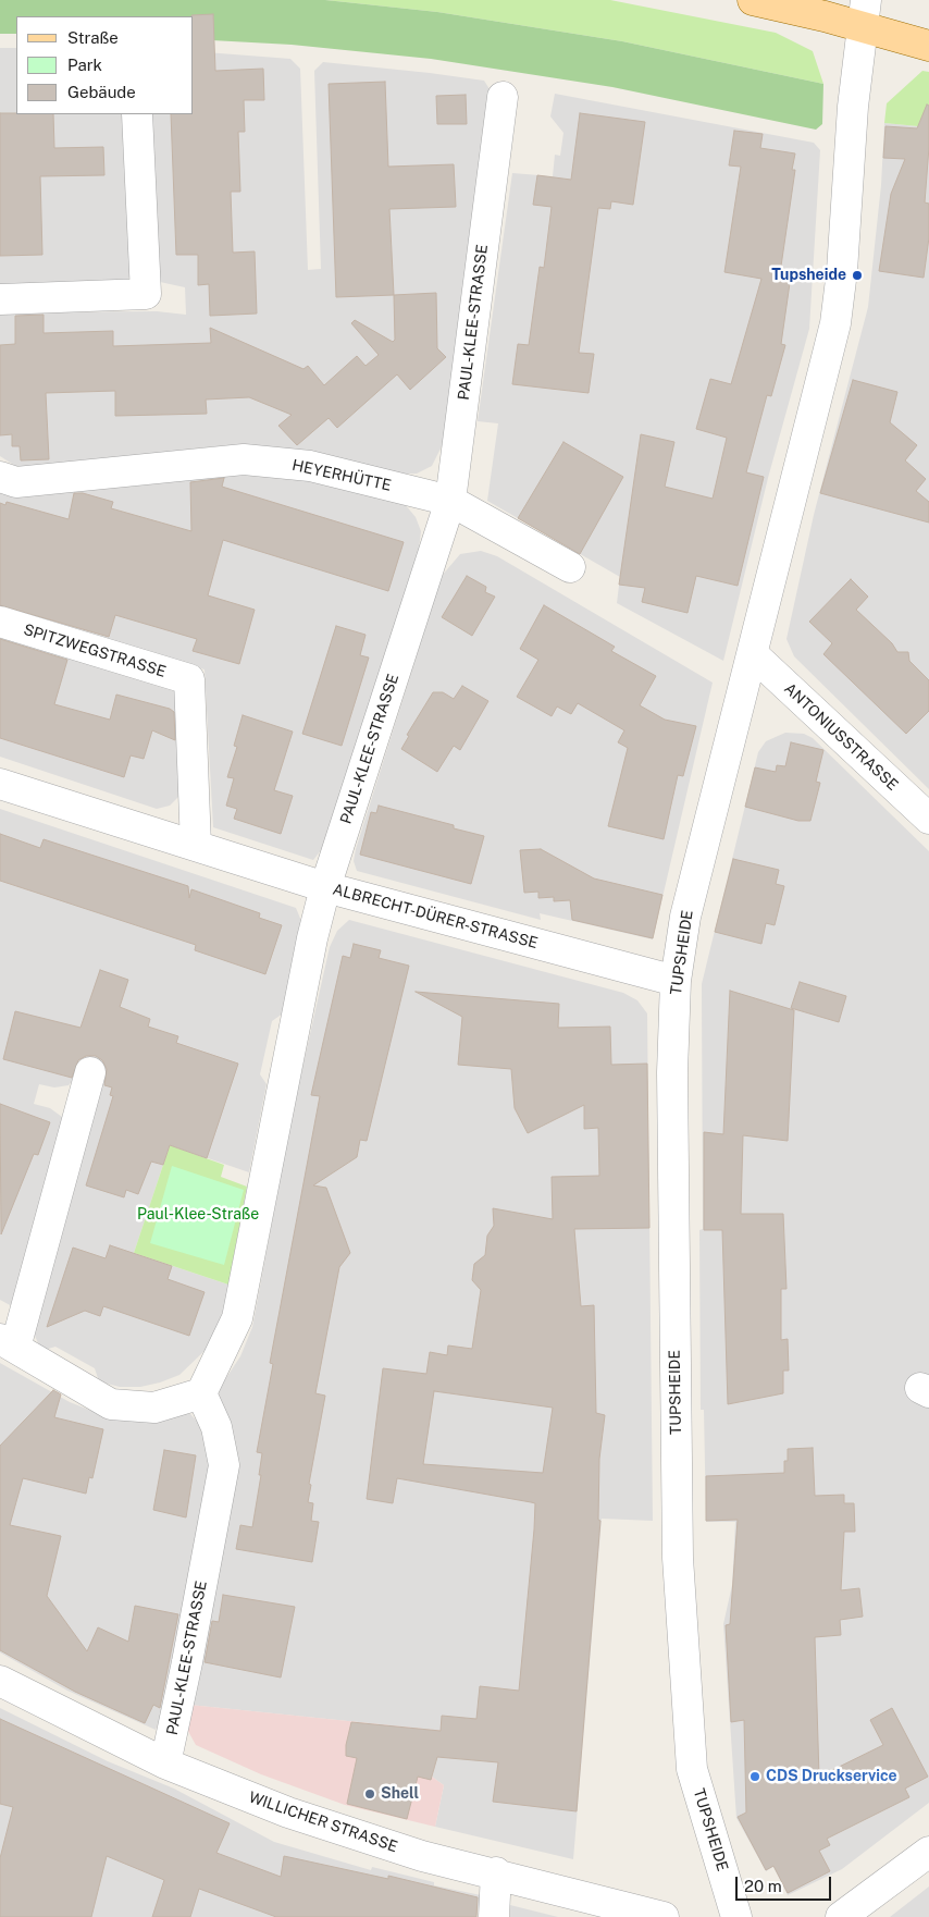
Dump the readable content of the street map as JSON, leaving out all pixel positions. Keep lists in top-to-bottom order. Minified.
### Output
{"streets":{"street":["PAUL-KLEE-STRASSE","HEYERHÜTTE","SPITZWEGSTRASSE","ANTONIUSSTRASSE","ALBRECHT-DÜRER-STRASSE","TUPSHEIDE","WILLICHER STRASSE"]},"crossings":[["PAUL-KLEE-STRASSE","HEYERHÜTTE"],["PAUL-KLEE-STRASSE","ALBRECHT-DÜRER-STRASSE"],["PAUL-KLEE-STRASSE","WILLICHER STRASSE"],["SPITZWEGSTRASSE","ALBRECHT-DÜRER-STRASSE"],["ANTONIUSSTRASSE","TUPSHEIDE"],["ALBRECHT-DÜRER-STRASSE","TUPSHEIDE"]],"parks":["Paul-Klee-Straße"],"places":["Tupsheide","CDS Druckservice","Shell"],"legend":["Straße","Park","Gebäude"],"scale_bar":"20 m"}
